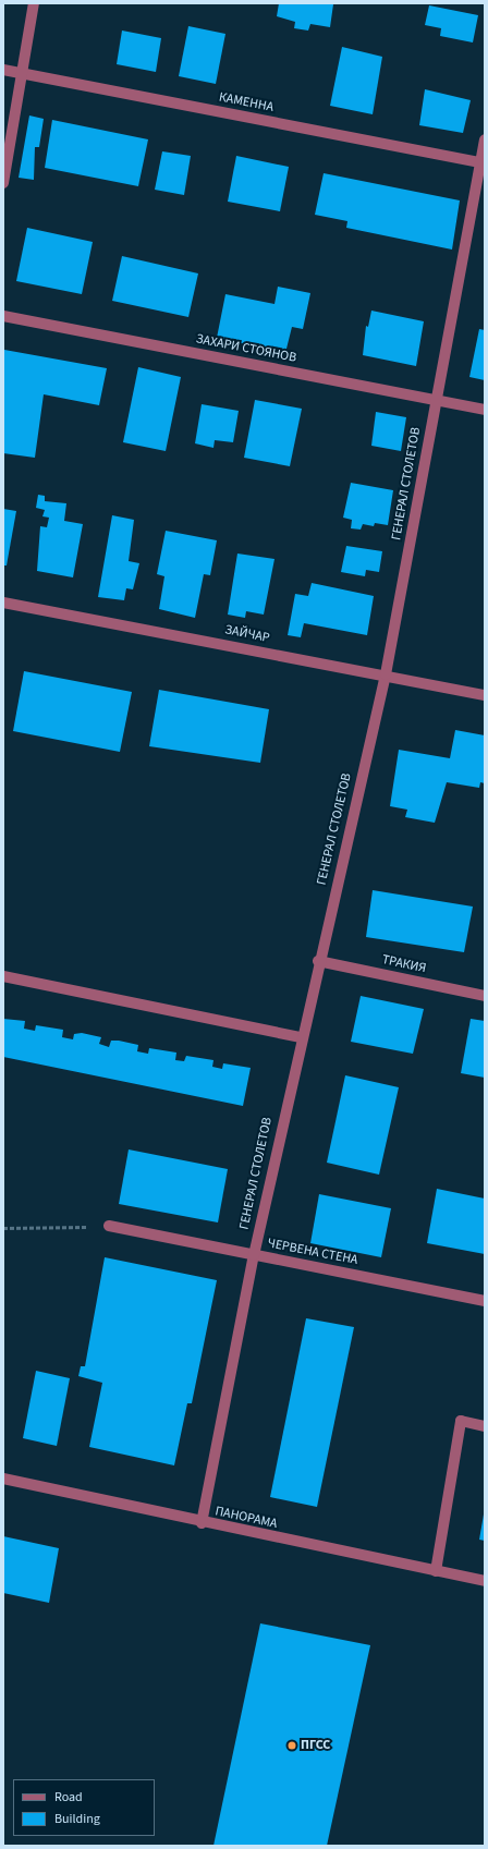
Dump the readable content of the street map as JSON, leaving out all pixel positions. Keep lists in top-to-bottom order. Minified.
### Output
{"streets":{"street":["КАМЕННА","ЗАХАРИ СТОЯНОВ","ГЕНЕРАЛ СТОЛЕТОВ","ЗАЙЧАР","ТРАКИЯ","ЧЕРВЕНА СТЕНА","ПАНОРАМА"]},"crossings":[["КАМЕННА","ГЕНЕРАЛ СТОЛЕТОВ"],["ЗАХАРИ СТОЯНОВ","ГЕНЕРАЛ СТОЛЕТОВ"],["ГЕНЕРАЛ СТОЛЕТОВ","ЗАЙЧАР"],["ГЕНЕРАЛ СТОЛЕТОВ","ТРАКИЯ"],["ГЕНЕРАЛ СТОЛЕТОВ","ЧЕРВЕНА СТЕНА"],["ГЕНЕРАЛ СТОЛЕТОВ","ПАНОРАМА"]],"places":["ПГСС"],"legend":["Road","Building"]}
